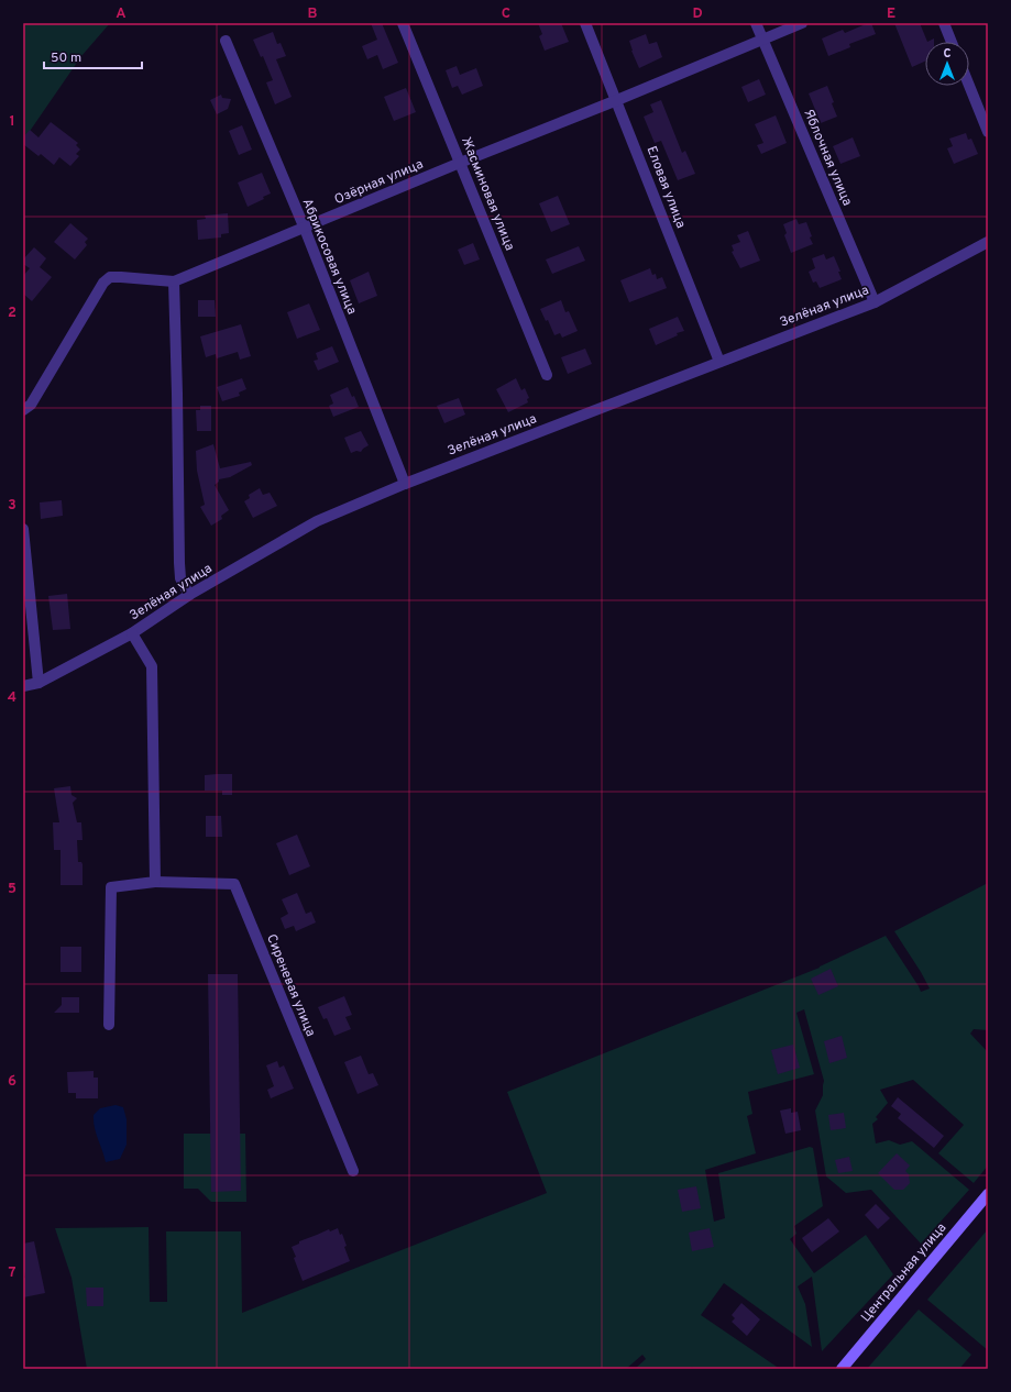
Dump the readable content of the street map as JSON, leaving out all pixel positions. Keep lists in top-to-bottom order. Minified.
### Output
{"streets":{"main road":["Центральная улица"],"street":["Яблочная улица","Озёрная улица","Еловая улица","Жасминовая улица","Абрикосовая улица","Зелёная улица","Сиреневая улица"]},"crossings":[["Яблочная улица","Озёрная улица"],["Яблочная улица","Зелёная улица"],["Озёрная улица","Еловая улица"],["Озёрная улица","Жасминовая улица"],["Озёрная улица","Абрикосовая улица"],["Еловая улица","Зелёная улица"],["Абрикосовая улица","Зелёная улица"]],"scale_bar":"50 m","north":"top","grid":{"columns":["A","B","C","D","E"],"rows":["1","2","3","4","5","6","7"]}}
